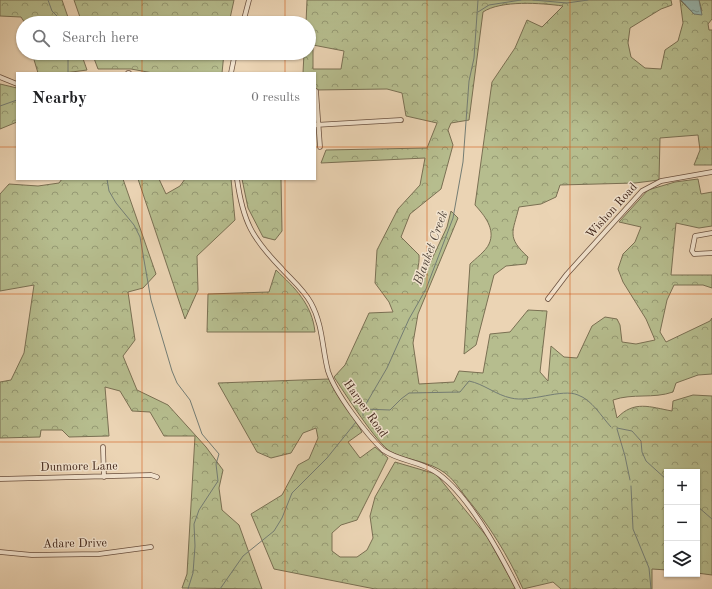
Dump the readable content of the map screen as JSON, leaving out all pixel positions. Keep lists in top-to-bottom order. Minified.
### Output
{"streets":{"street":["Wishon Road","Harper Road","Dunmore Lane","Adare Drive"]},"water":["Blanket Creek"],"page":{"search":"Search here","heading":["Nearby","0 results"],"map_buttons":["+","−"]}}
